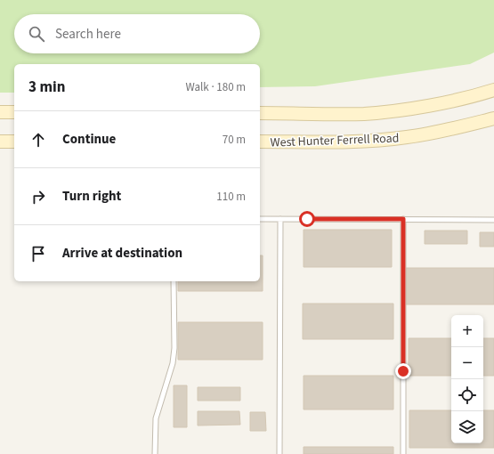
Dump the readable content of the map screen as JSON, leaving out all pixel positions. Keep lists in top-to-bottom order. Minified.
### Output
{"streets":{"main road":["West Hunter Ferrell Road"]},"page":{"search":"Search here","heading":["3 min","Walk · 180 m"],"list":[["Continue","70 m"],["Turn right","110 m"],"Arrive at destination"],"map_buttons":["+","−"]}}
